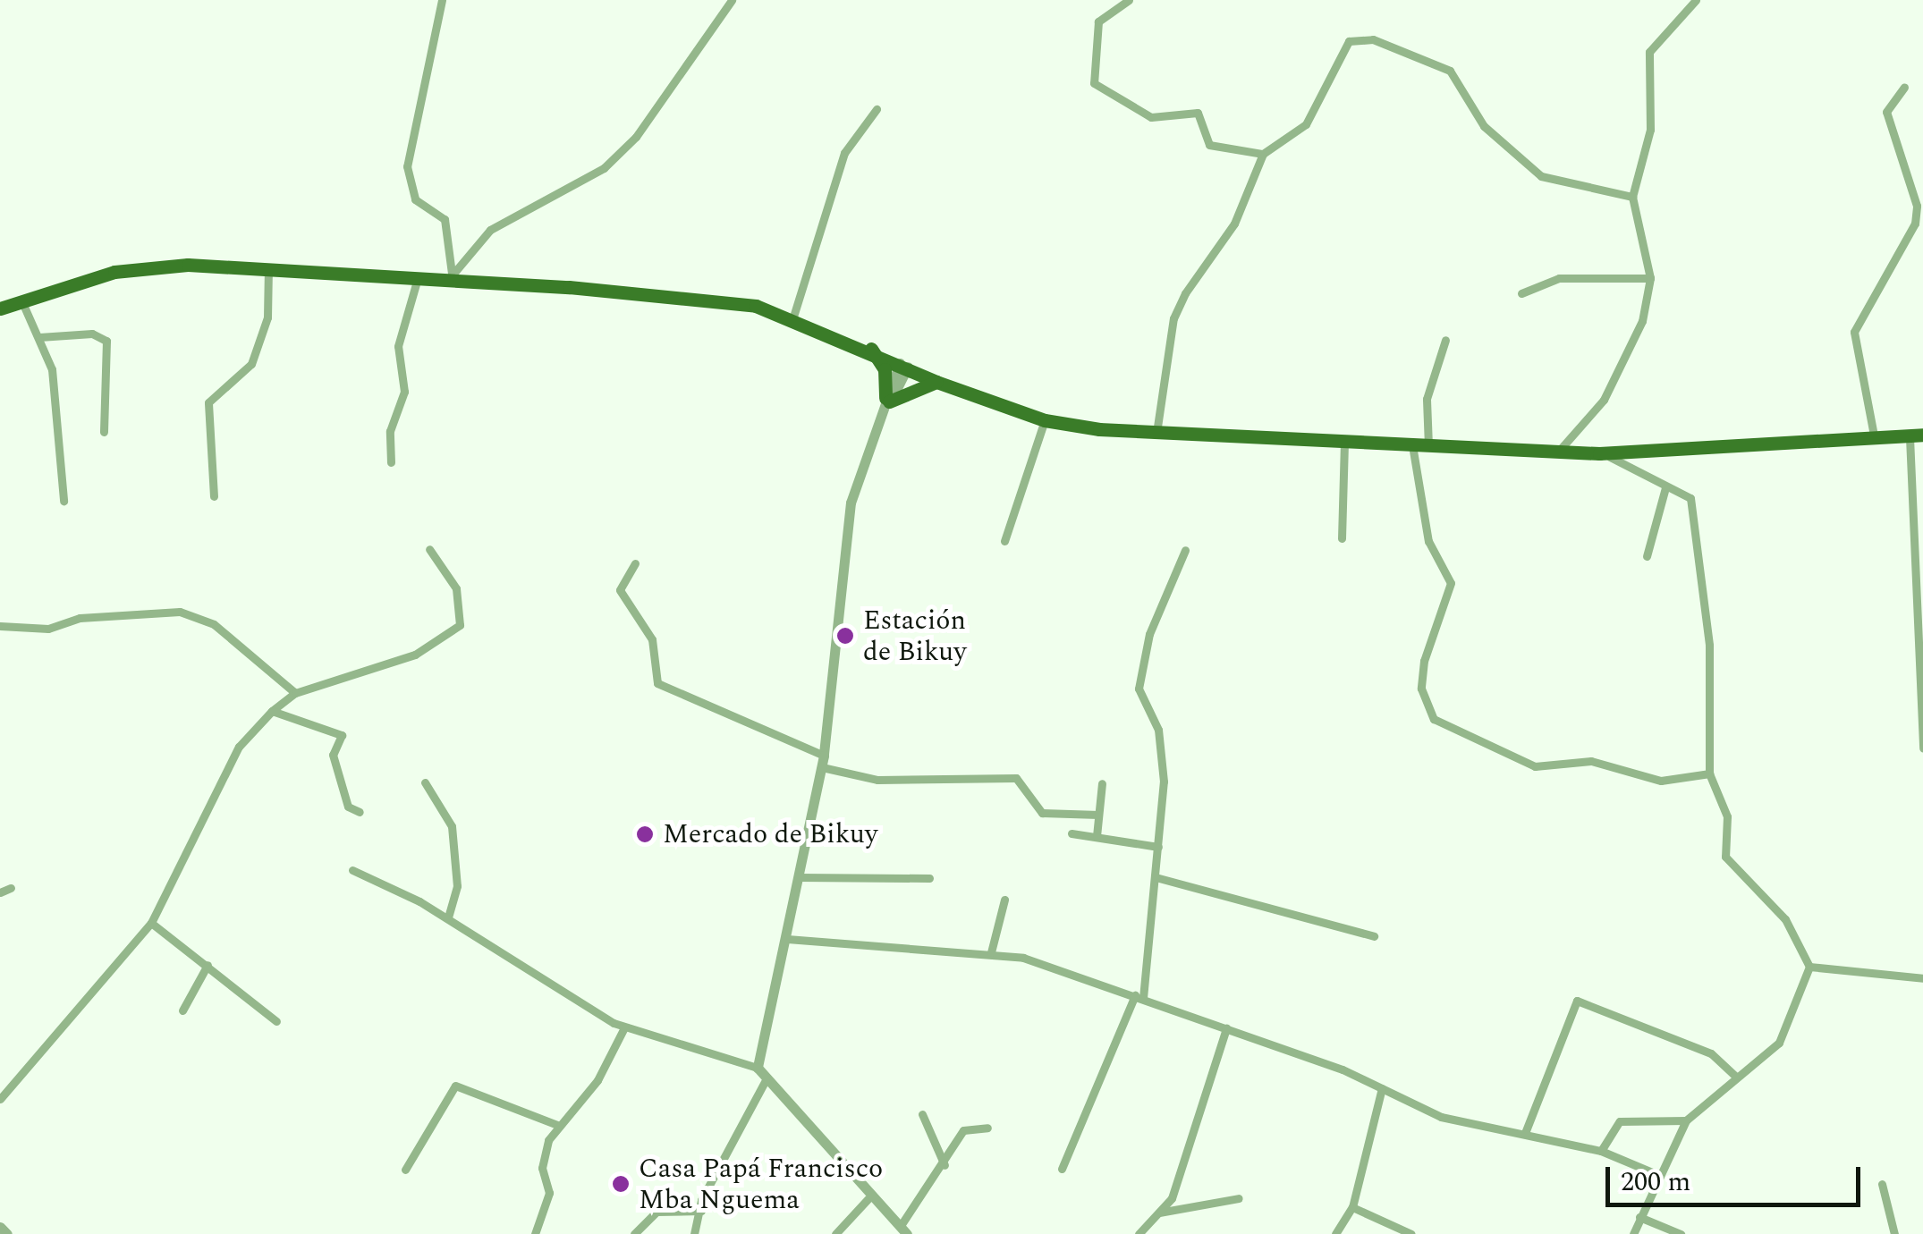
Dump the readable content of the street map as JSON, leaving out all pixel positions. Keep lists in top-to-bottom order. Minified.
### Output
{"places":["Estación de Bikuy","Mercado de Bikuy","Casa Papá Francisco Mba Nguema"],"scale_bar":"200 m"}
